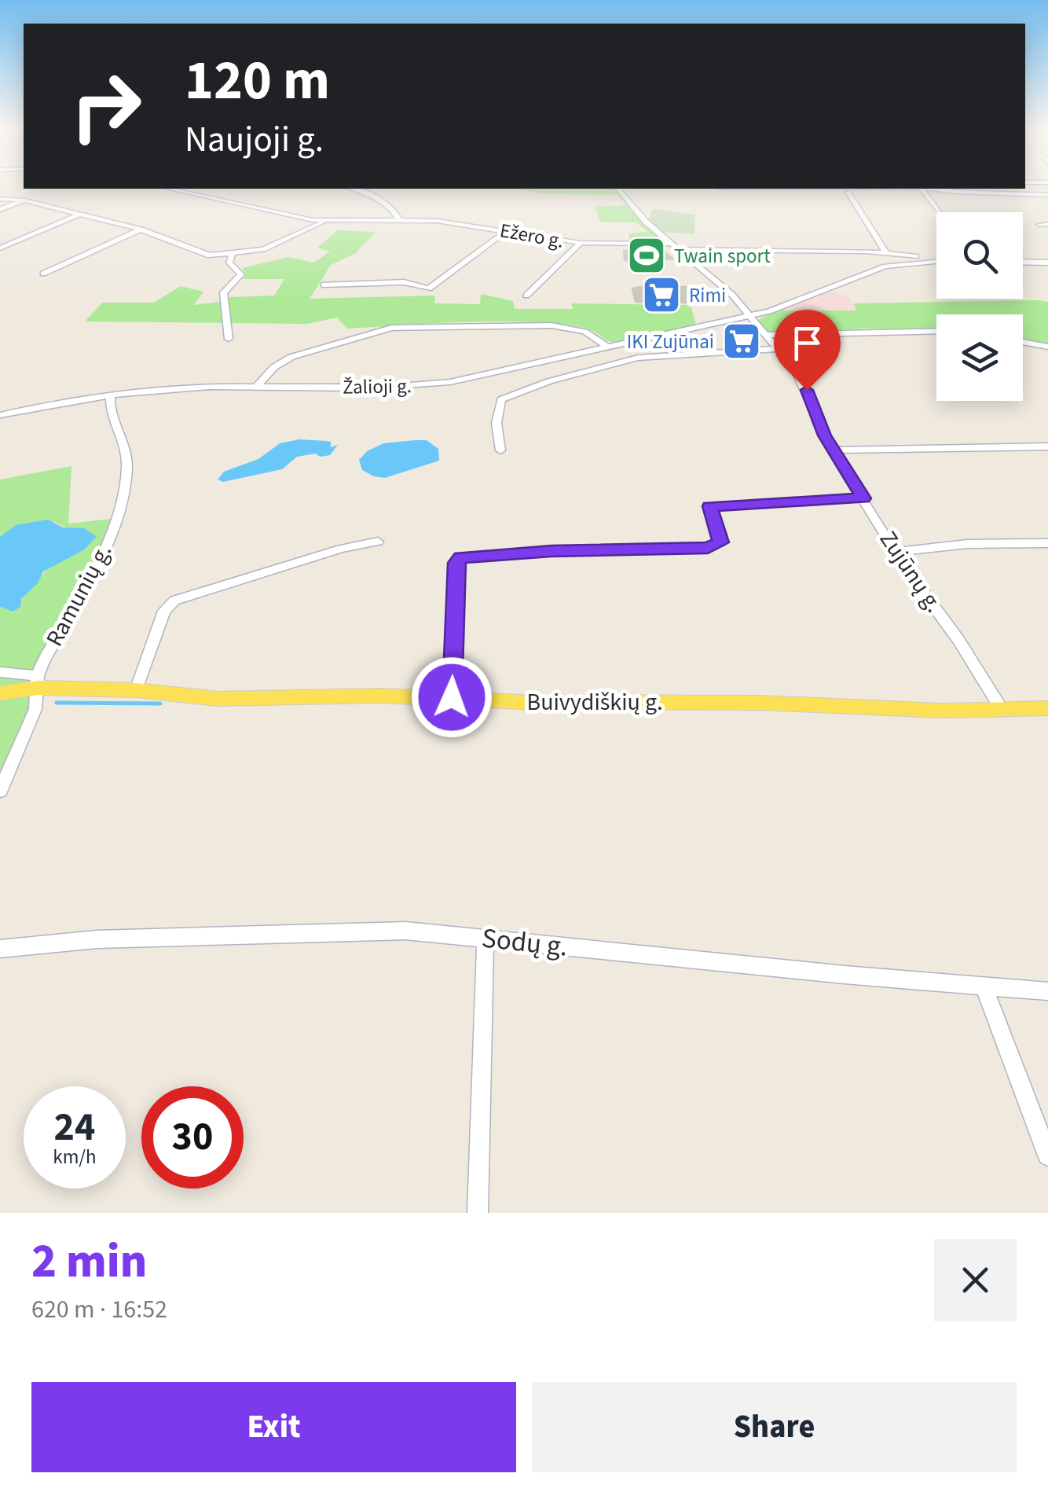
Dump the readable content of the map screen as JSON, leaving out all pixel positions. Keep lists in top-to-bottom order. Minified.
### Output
{"streets":{"main road":["Buivydiškių g."],"street":["Ežero g.","Žalioji g.","Zujūnų g.","Ramunių g.","Sodų g."]},"crossings":[["Ežero g.","Zujūnų g."],["Žalioji g.","Zujūnų g."],["Žalioji g.","Ramunių g."],["Zujūnų g.","Buivydiškių g."],["Ramunių g.","Buivydiškių g."]],"places":{"sports":["Twain sport"],"supermarket":["Rimi","IKI Zujūnai"]},"page":{"turn":["120 m","Naujoji g."],"speed":"24 km/h","limit":"30","heading":["2 min","620 m · 16:52"],"buttons":["Exit","Share"]}}
